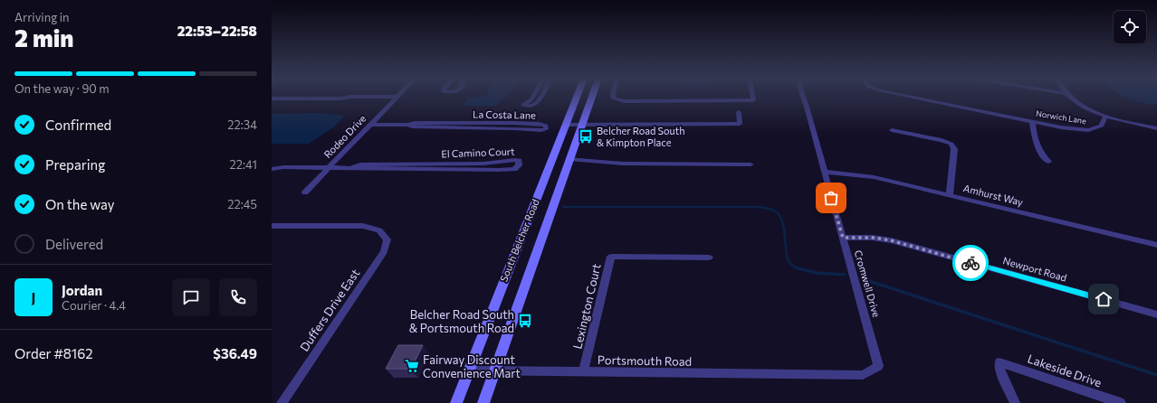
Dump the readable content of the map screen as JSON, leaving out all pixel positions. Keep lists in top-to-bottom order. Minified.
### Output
{"streets":{"main road":["South Belcher Road"],"street":["La Costa Lane","Norwich Lane","Rodeo Drive","El Camino Court","Amhurst Way","Newport Road","Cromwell Drive","Lexington Court","Duffers Drive East","Portsmouth Road","Lakeside Drive"]},"crossings":[["La Costa Lane","Rodeo Drive"],["Rodeo Drive","El Camino Court"],["Amhurst Way","Cromwell Drive"],["South Belcher Road","Portsmouth Road"],["Newport Road","Cromwell Drive"],["Cromwell Drive","Portsmouth Road"],["Lexington Court","Portsmouth Road"]],"places":{"bus stop":["Belcher Road South & Kimpton Place","Belcher Road South & Portsmouth Road"],"supermarket":["Fairway Discount Convenience Mart"]},"page":{"heading":["2 min","Arriving in","22:53–22:58"],"panel":["Jordan","Courier · 4.4","Order #8162","$36.49"],"bar":"On the way · 90 m","list":[["Confirmed","22:34"],["Preparing","22:41"],["On the way","22:45"],"Delivered"],"round":"J"}}
